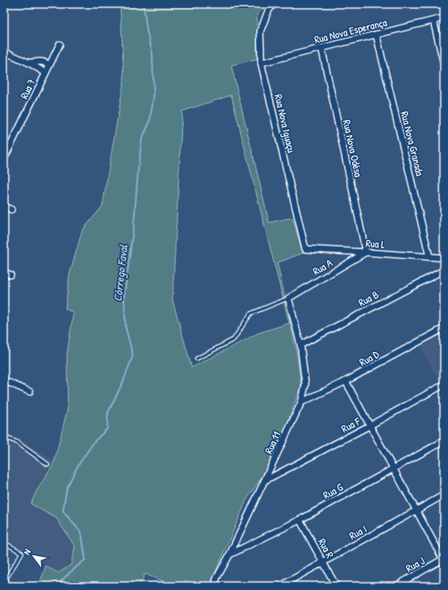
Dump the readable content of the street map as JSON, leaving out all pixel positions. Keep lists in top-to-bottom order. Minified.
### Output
{"streets":{"street":["Rua Nova Esperança","Rua 7","Rua Nova Iguaçu","Rua Nova Granada","Rua Nova Odésa","Rua L","Rua A","Rua B","Rua D","Rua F","Rua 11","Rua G","Rua I","Rua R","Rua J"]},"crossings":[["Rua Nova Esperança","Rua Nova Iguaçu"],["Rua Nova Esperança","Rua Nova Granada"],["Rua Nova Esperança","Rua Nova Odésa"],["Rua Nova Iguaçu","Rua L"],["Rua Nova Granada","Rua L"],["Rua Nova Odésa","Rua L"],["Rua Nova Odésa","Rua A"],["Rua L","Rua A"],["Rua A","Rua 11"],["Rua B","Rua 11"],["Rua D","Rua 11"],["Rua F","Rua 11"],["Rua 11","Rua G"],["Rua G","Rua R"],["Rua I","Rua R"]],"water":["Córrego Faval"],"north":"top left"}
